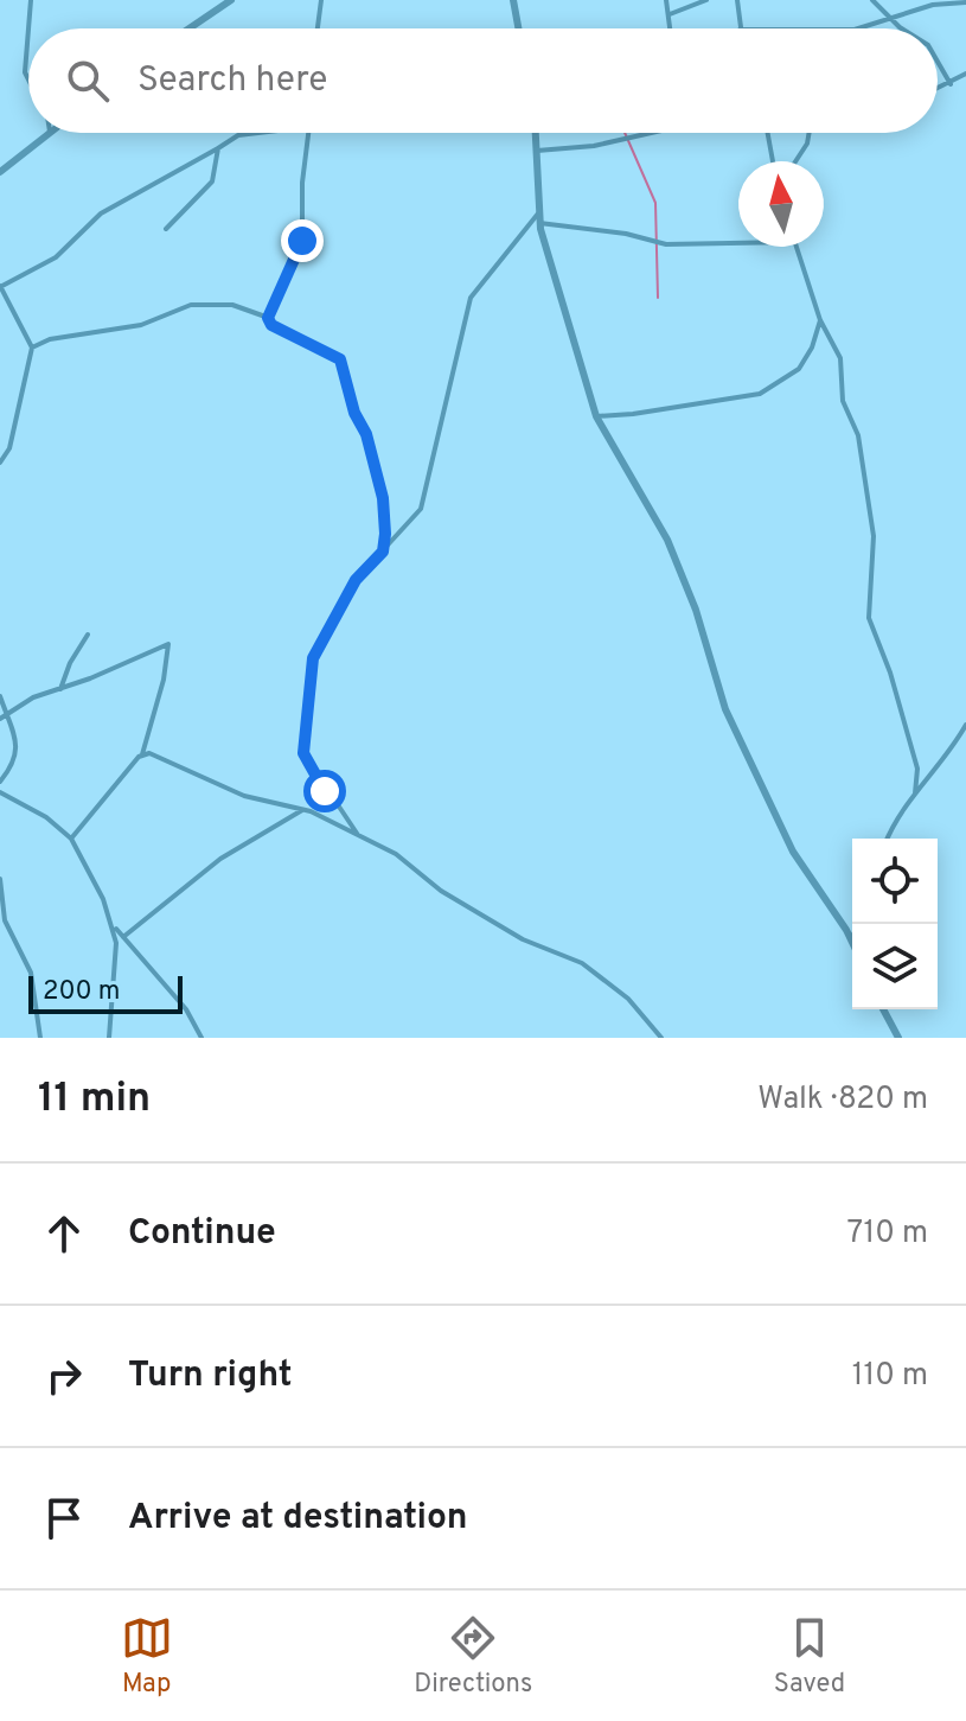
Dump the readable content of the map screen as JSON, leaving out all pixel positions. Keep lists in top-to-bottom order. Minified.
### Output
{"scale_bar":"200 m","north":"top","page":{"search":"Search here","scale":"200 m","heading":["11 min","Walk · 820 m"],"list":[["Continue","710 m"],["Turn right","110 m"],"Arrive at destination"],"nav":["Map","Directions","Saved"]}}
